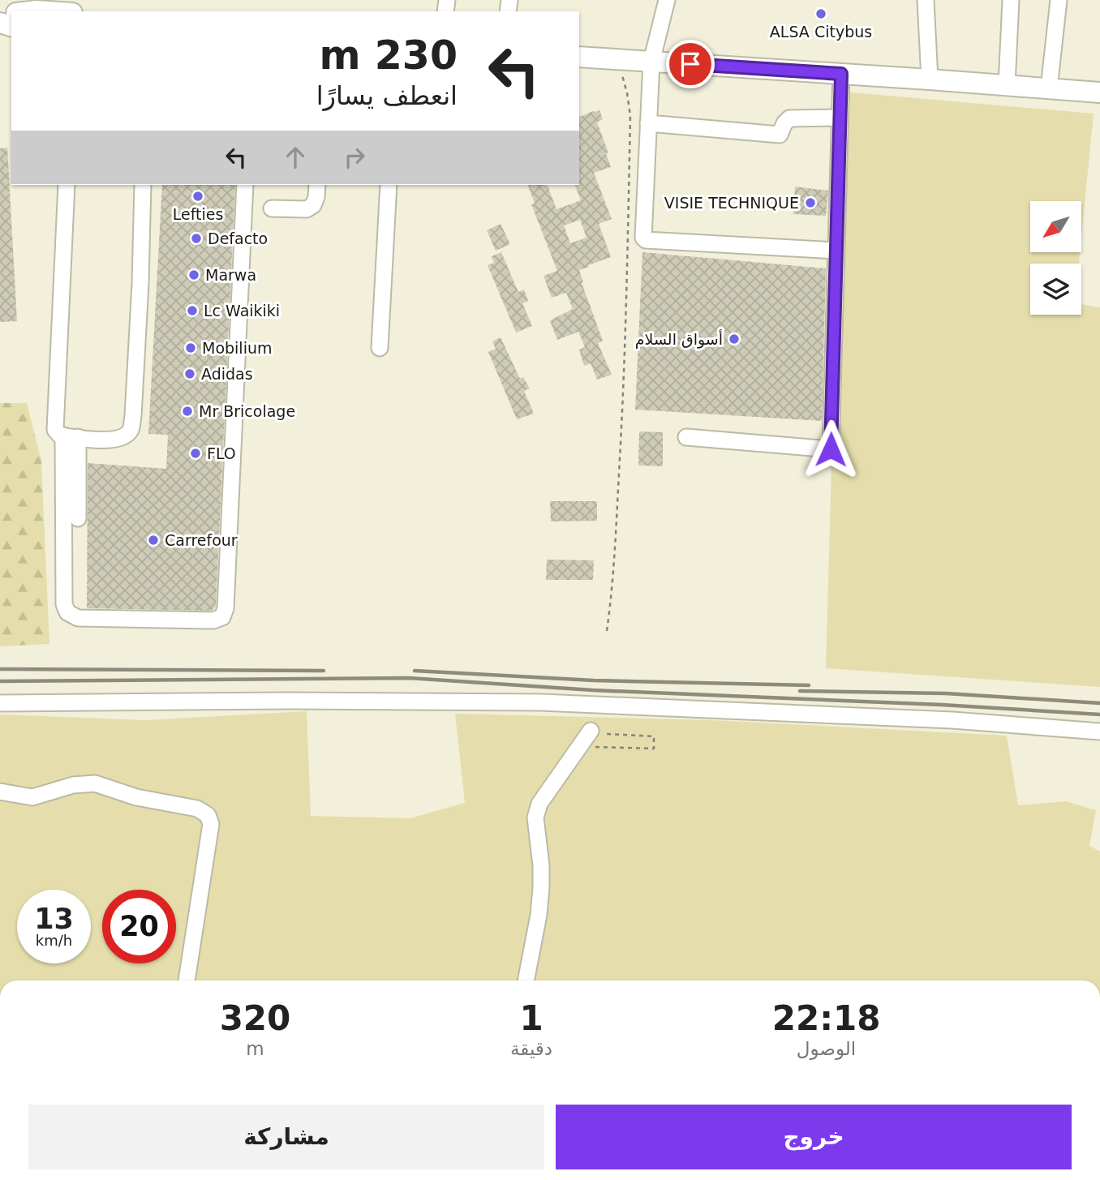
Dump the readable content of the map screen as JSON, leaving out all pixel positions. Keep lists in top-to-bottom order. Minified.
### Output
{"places":["ALSA Citybus","Lefties","VISIE TECHNIQUE","Defacto","Marwa","Lc Waikiki","أسواق السلام","Mobilium","Adidas","Mr Bricolage","FLO","Carrefour"],"north":"bottom left","page":{"turn":["230 m","انعطف يسارًا"],"speed":"13 km/h","limit":"20","eta":["22:18","الوصول","1","دقيقة","320","m"],"buttons":["خروج","مشاركة"]}}
